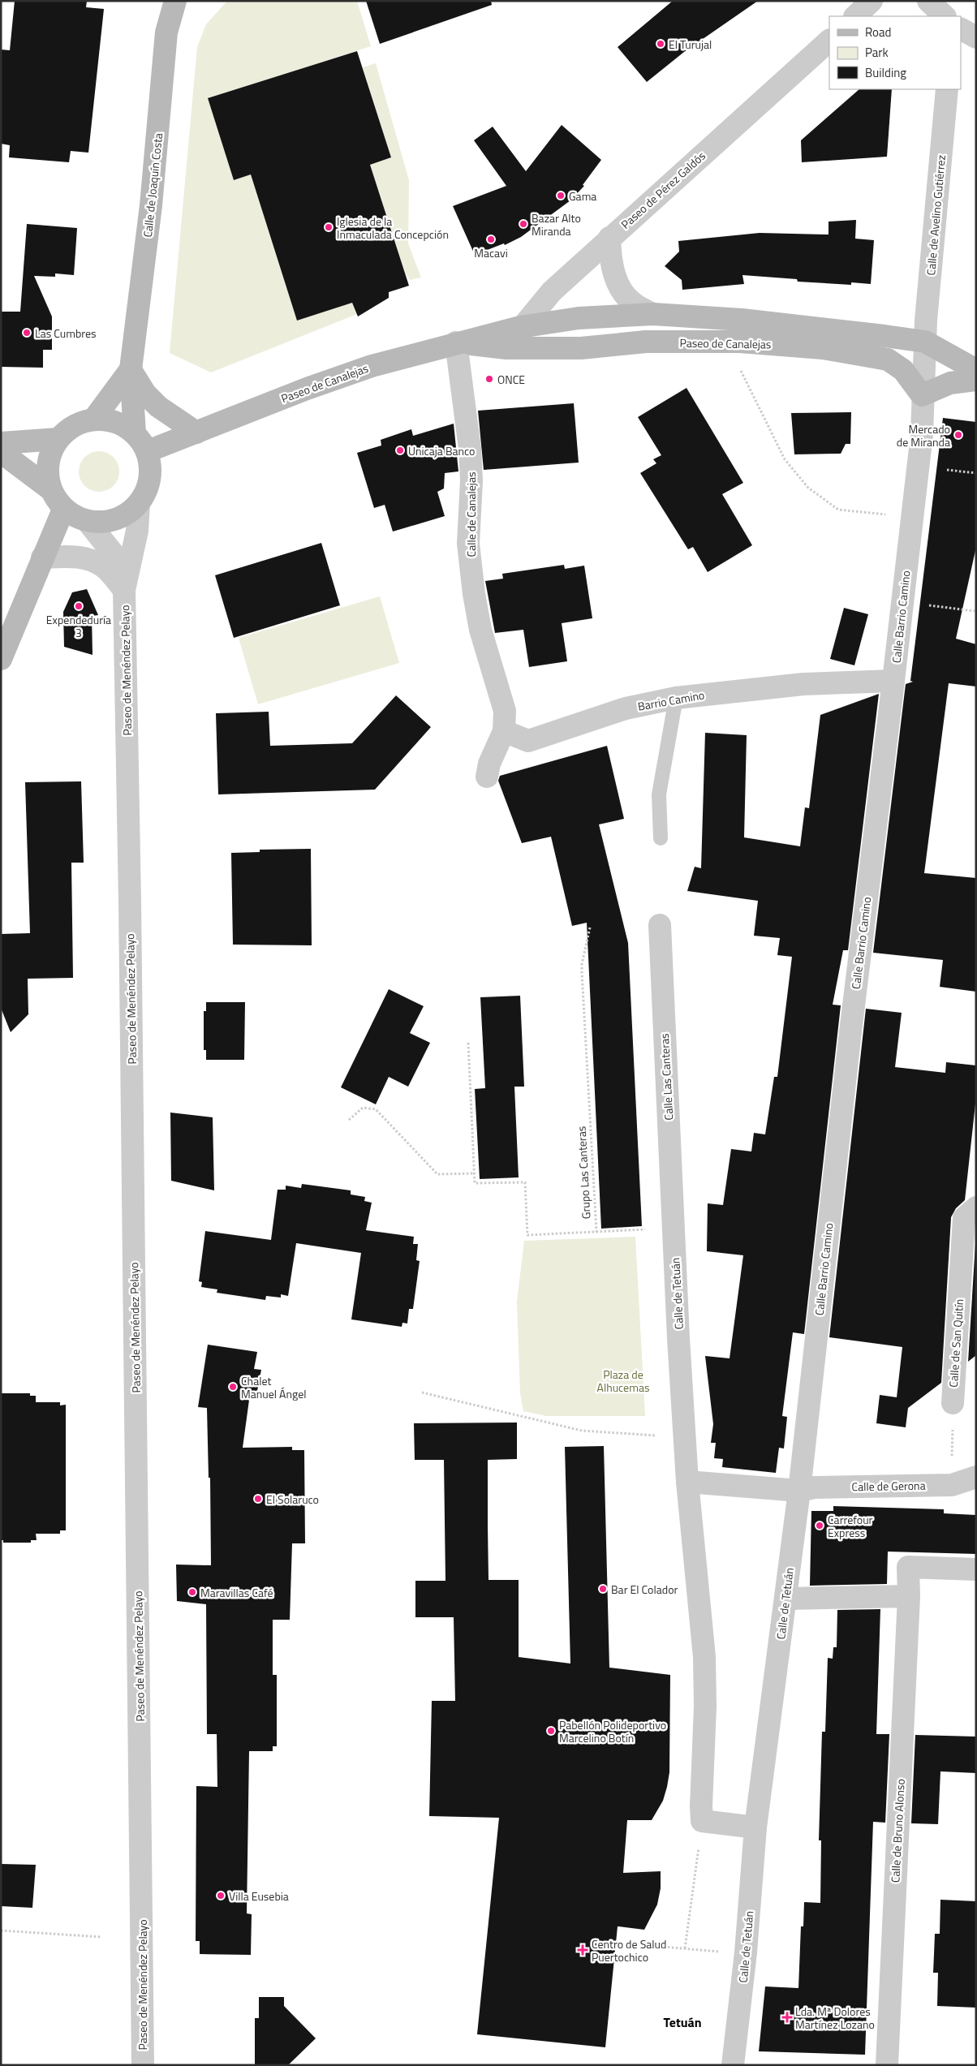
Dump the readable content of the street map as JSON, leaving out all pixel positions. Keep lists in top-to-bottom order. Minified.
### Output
{"streets":{"street":["Calle de Joaquín Costa","Paseo de Pérez Galdós","Calle de Avelino Gutiérrez","Paseo de Canalejas","Calle de Canalejas","Calle Barrio Camino","Paseo de Menéndez Pelayo","Barrio Camino","Calle Las Canteras","Calle de Tetuán","Calle de San Quitín","Calle de Gerona","Calle de Bruno Alonso"],"path":["Grupo Las Canteras"]},"crossings":[["Calle de Joaquín Costa","Paseo de Menéndez Pelayo"],["Paseo de Pérez Galdós","Paseo de Canalejas"],["Calle de Avelino Gutiérrez","Paseo de Canalejas"],["Calle de Avelino Gutiérrez","Calle Barrio Camino"],["Paseo de Canalejas","Calle de Canalejas"],["Paseo de Canalejas","Calle Barrio Camino"],["Calle de Canalejas","Barrio Camino"],["Calle Barrio Camino","Barrio Camino"],["Calle Barrio Camino","Calle de Tetuán"],["Calle Barrio Camino","Calle de Gerona"],["Calle Las Canteras","Calle de Tetuán"],["Calle de Tetuán","Calle de Gerona"],["Calle de San Quitín","Calle de Gerona"]],"districts":["Tetuán"],"parks":["Plaza de Alhucemas"],"places":{"other":["El Turujal","Gama","Bazar Alto Miranda","Iglesia de la Inmaculada Concepción","Macavi","Las Cumbres","ONCE","Mercado de Miranda","Unicaja Banco","Expendeduría 3","Chalet Manuel Ángel","El Solaruco","Carrefour Express","Bar El Colador","Maravillas Café","Pabellón Polideportivo Marcelino Botín","Villa Eusebia"],"health":["Centro de Salud Puertochico","Lda. Mª Dolores Martínez Lozano"]},"legend":["Road","Park","Building"]}
